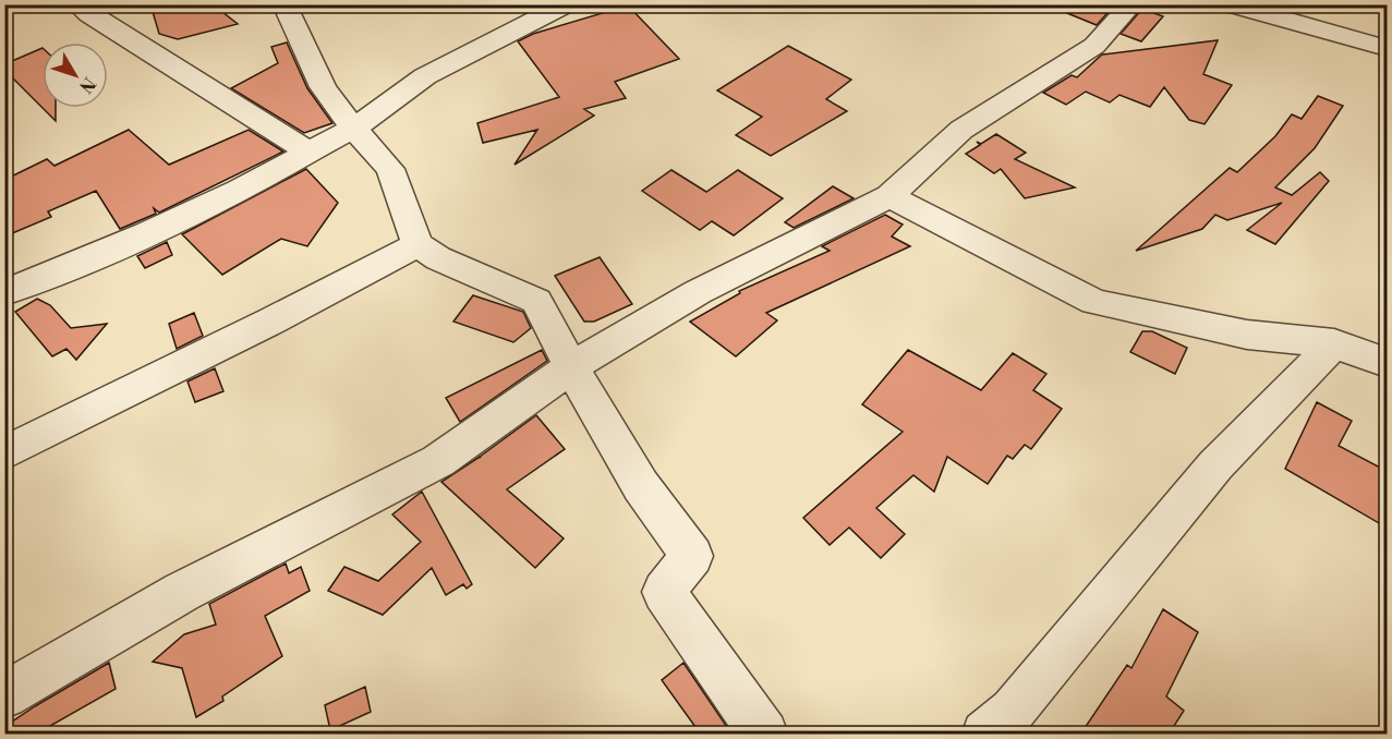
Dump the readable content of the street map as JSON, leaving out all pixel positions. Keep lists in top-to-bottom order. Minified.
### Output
{"north":"bottom right"}
